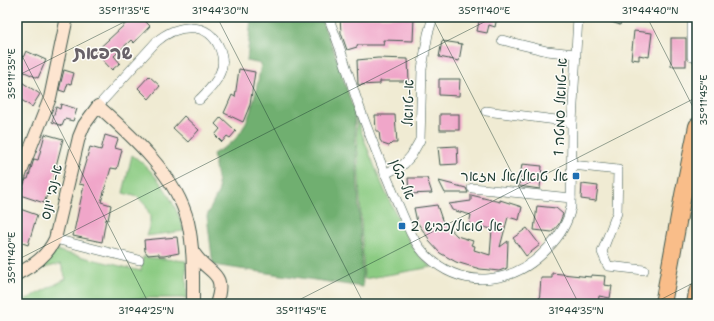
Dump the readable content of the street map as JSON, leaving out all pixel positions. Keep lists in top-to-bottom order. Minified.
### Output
{"streets":{"street":["א-טוואל","א-טוואל סמטה 1","אל-בטן","א-נבי יונס"]},"crossings":[["א-טוואל","אל-בטן"],["א-טוואל סמטה 1","אל-בטן"]],"districts":["שרפאת"],"places":{"transit":["אל טואל/אל מזאר","אל טואל/כביש 2"]},"coordinates":["35°11'35\"E","31°44'30\"N","35°11'40\"E","31°44'40\"N","35°11'45\"E","31°44'25\"N","31°44'35\"N"]}
